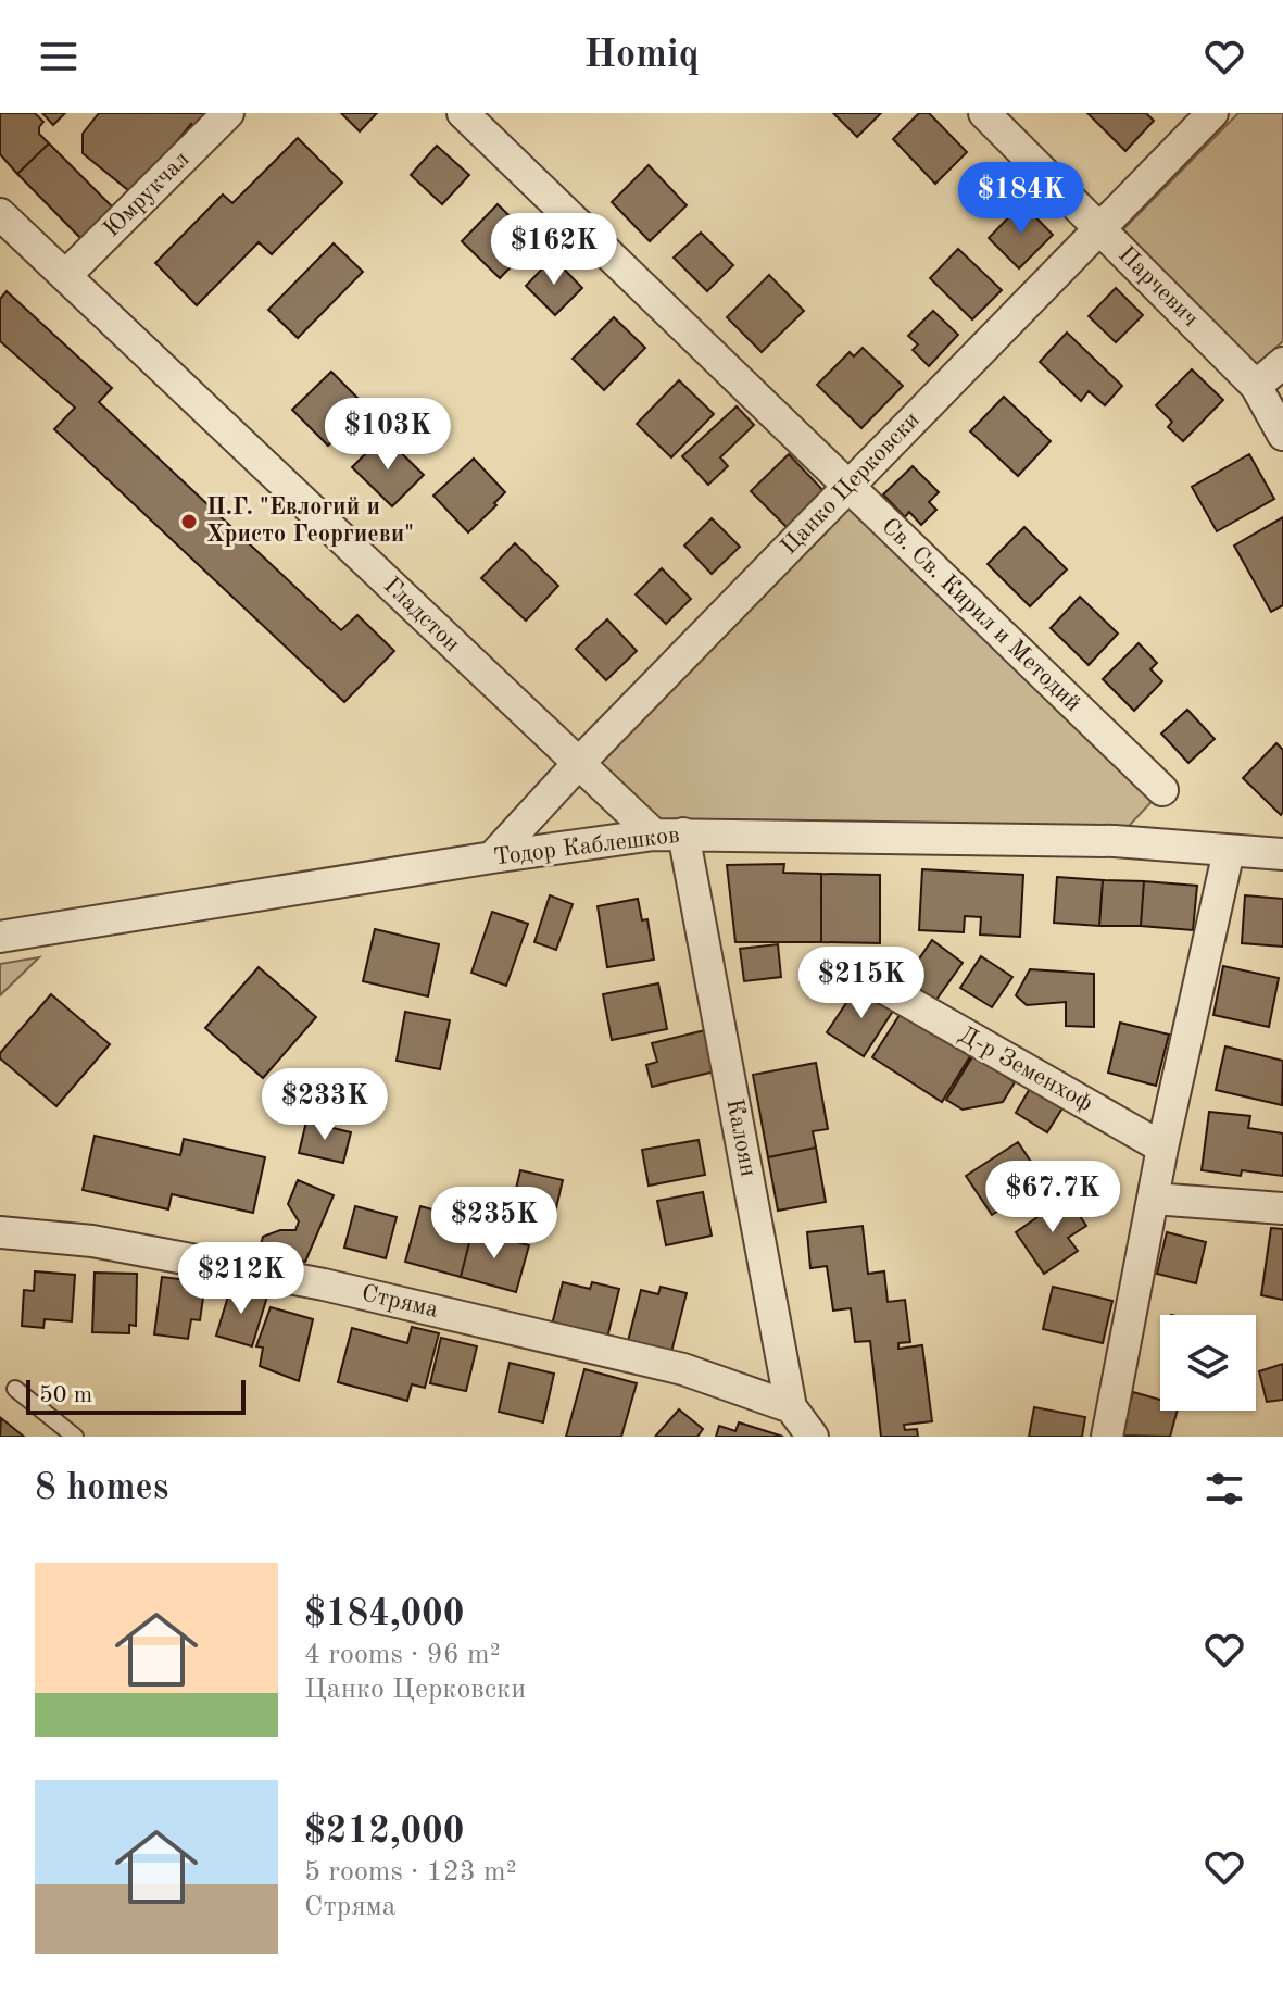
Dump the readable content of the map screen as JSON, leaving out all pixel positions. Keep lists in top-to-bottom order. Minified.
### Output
{"streets":{"street":["Юмрукчал","Парчевич","Цанко Церковски","Гладстон","Св. Св. Кирил и Методий","Тодор Каблешков","Д-р Земенхоф","Калоян","Стряма"]},"crossings":[["Юмрукчал","Гладстон"],["Парчевич","Цанко Церковски"],["Цанко Церковски","Гладстон"],["Цанко Церковски","Св. Св. Кирил и Методий"],["Цанко Церковски","Тодор Каблешков"],["Гладстон","Тодор Каблешков"],["Гладстон","Калоян"],["Тодор Каблешков","Калоян"],["Калоян","Стряма"]],"places":["П.Г. \"Евлогий и Христо Георгиеви\""],"scale_bar":"50 m","page":{"header":"Homiq","price":["$184K","$162K","$103K","$215K","$233K","$67.7K","$235K","$212K"],"scale":"50 m","heading":"8 homes","list":[{"name":"$184,000","note":"4 rooms · 96 m² · Цанко Церковски"},{"name":"$212,000","note":"5 rooms · 123 m² · Стряма"}]}}
